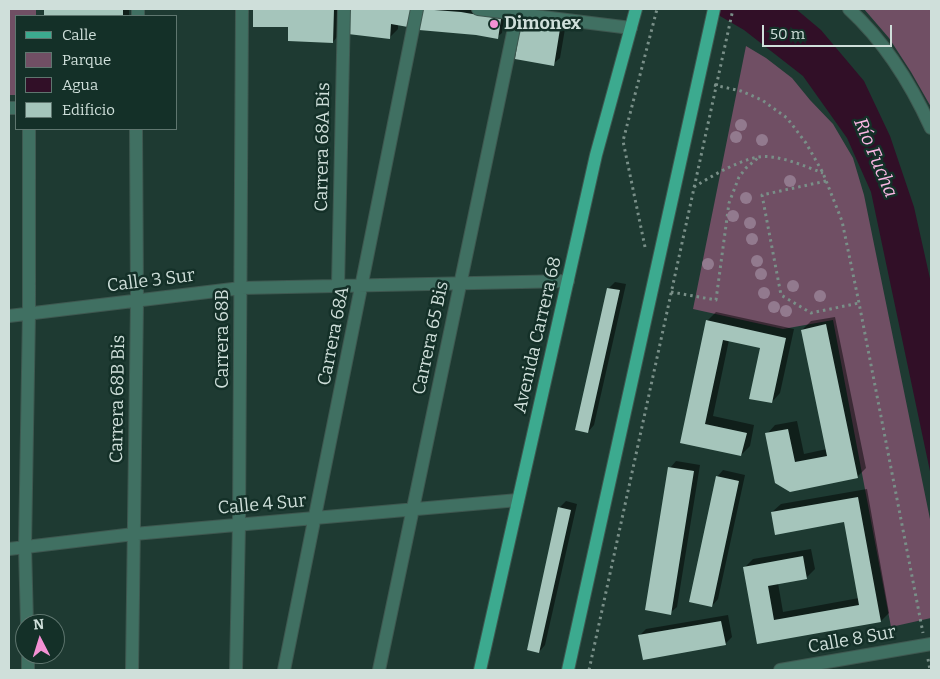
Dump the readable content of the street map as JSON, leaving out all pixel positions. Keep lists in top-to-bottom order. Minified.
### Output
{"streets":{"main road":["Avenida Carrera 68"],"street":["Carrera 68A Bis","Calle 3 Sur","Carrera 68A","Carrera 65 Bis","Carrera 68B","Carrera 68B Bis","Calle 4 Sur","Calle 8 Sur"]},"crossings":[["Carrera 68A Bis","Calle 3 Sur"],["Calle 3 Sur","Avenida Carrera 68"],["Calle 3 Sur","Carrera 68A"],["Calle 3 Sur","Carrera 65 Bis"],["Calle 3 Sur","Carrera 68B"],["Calle 3 Sur","Carrera 68B Bis"],["Avenida Carrera 68","Calle 4 Sur"],["Carrera 68A","Calle 4 Sur"],["Carrera 65 Bis","Calle 4 Sur"],["Carrera 68B","Calle 4 Sur"],["Carrera 68B Bis","Calle 4 Sur"]],"water":["Río Fucha"],"places":["Dimonex"],"legend":["Calle","Parque","Agua","Edificio"],"scale_bar":"50 m","north":"top"}
